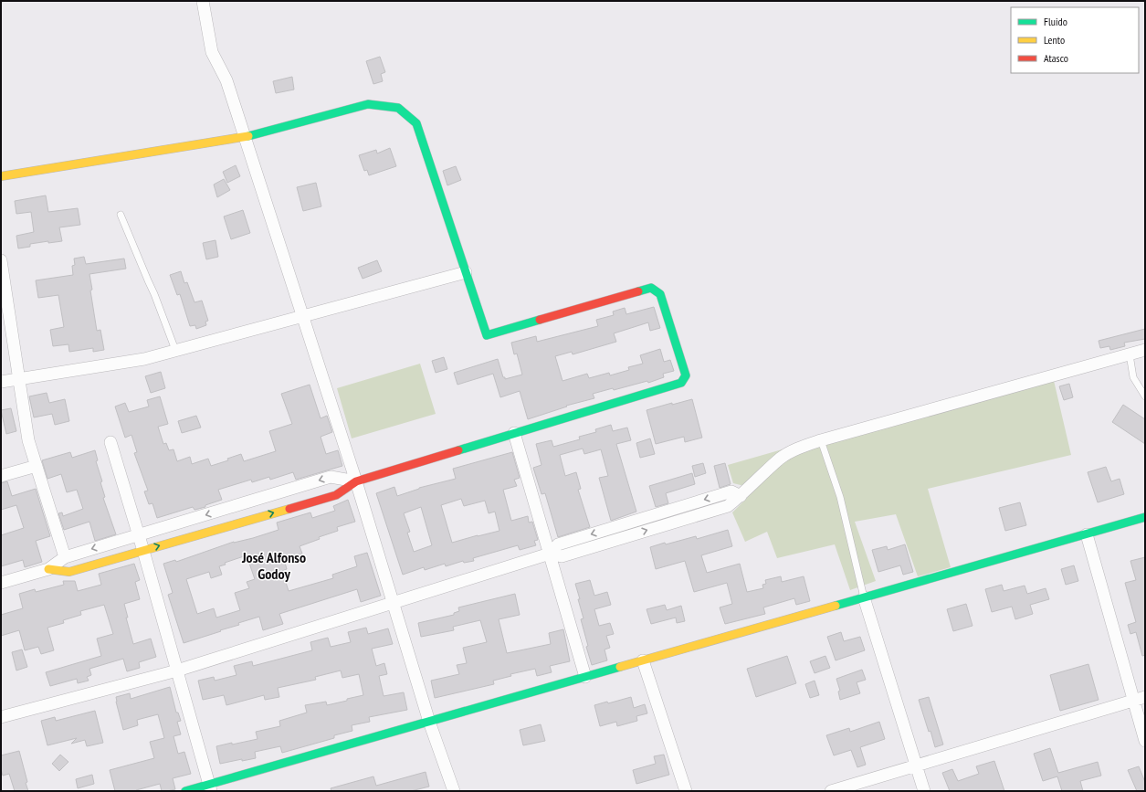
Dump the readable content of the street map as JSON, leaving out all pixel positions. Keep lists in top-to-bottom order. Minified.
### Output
{"districts":["José Alfonso Godoy"],"legend":["Fluido","Lento","Atasco"]}
